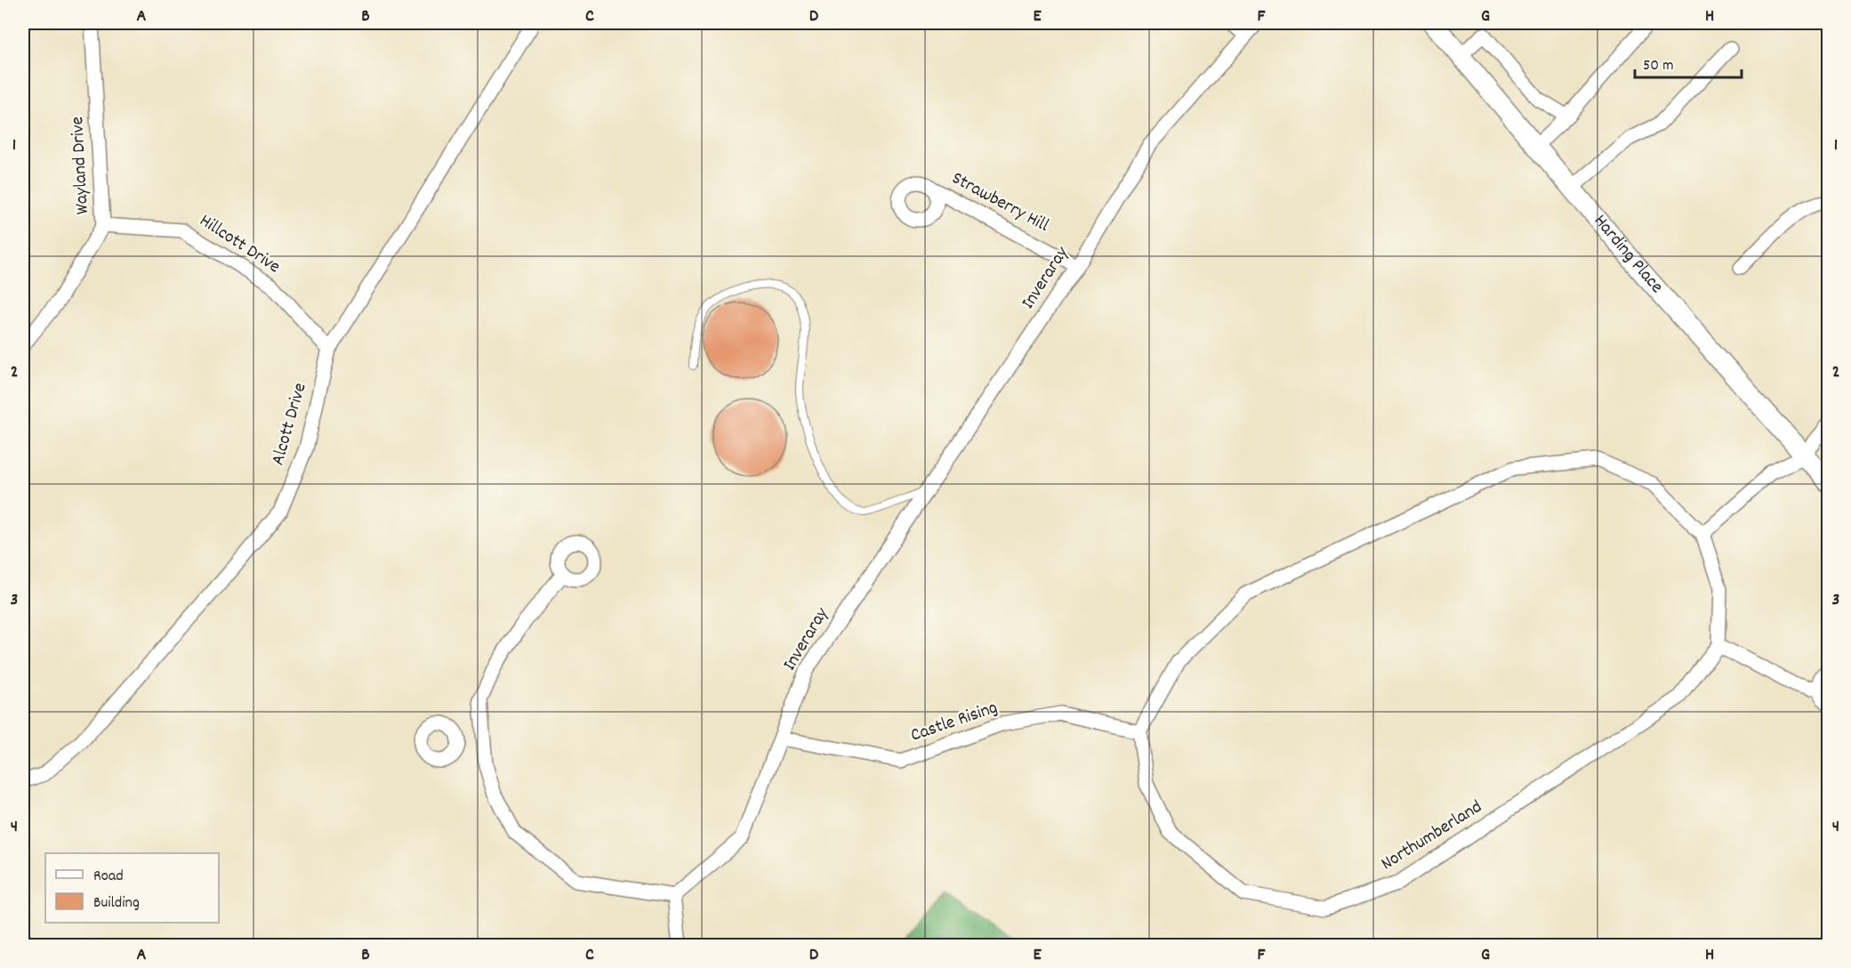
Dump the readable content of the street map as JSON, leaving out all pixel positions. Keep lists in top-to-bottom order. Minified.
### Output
{"streets":{"main road":["Harding Place"],"street":["Wayland Drive","Strawberry Hill","Hillcott Drive","Inveraray","Alcott Drive","Castle Rising","Northumberland"]},"crossings":[["Wayland Drive","Hillcott Drive"],["Strawberry Hill","Inveraray"],["Hillcott Drive","Alcott Drive"],["Inveraray","Castle Rising"],["Castle Rising","Northumberland"]],"legend":["Road","Building"],"scale_bar":"50 m","grid":{"columns":["A","B","C","D","E","F","G","H"],"rows":["1","2","3","4"]}}
